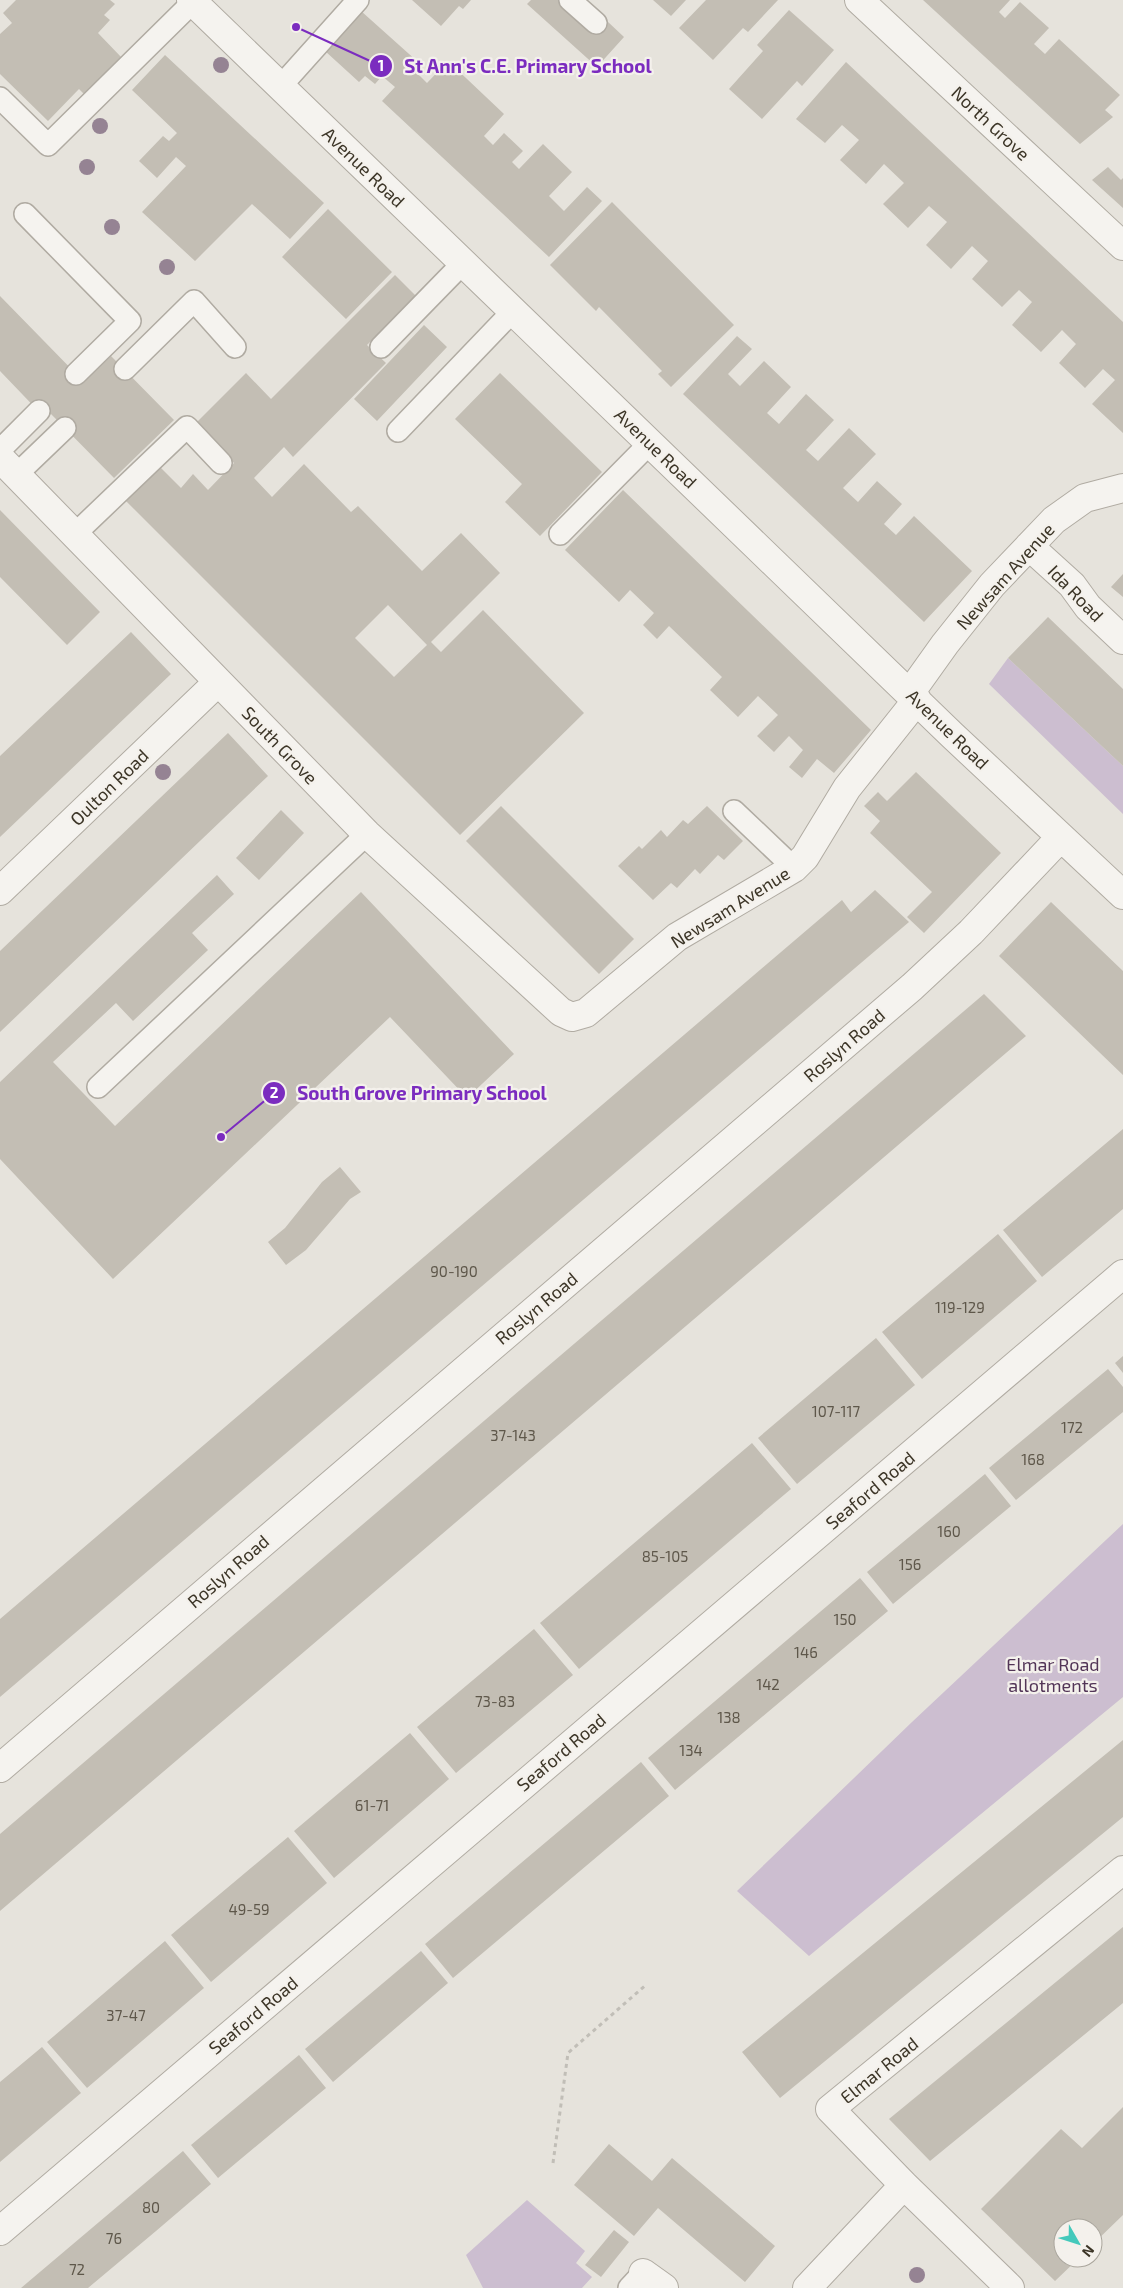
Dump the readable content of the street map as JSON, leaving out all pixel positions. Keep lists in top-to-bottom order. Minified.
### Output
{"streets":{"street":["North Grove","Avenue Road","Newsam Avenue","Ida Road","South Grove","Oulton Road","Roslyn Road","Seaford Road","Elmar Road"]},"crossings":[["Avenue Road","Newsam Avenue"],["Avenue Road","Roslyn Road"],["Newsam Avenue","Ida Road"],["Newsam Avenue","South Grove"],["South Grove","Oulton Road"]],"parks":["Elmar Road allotments"],"places":["St Ann's C.E. Primary School","South Grove Primary School"],"house_numbers":["90-190","119-129","107-117","172","37-143","168","160","85-105","156","150","146","142","73-83","138","134","61-71","49-59","37-47","80","76","72"],"north":"bottom right"}
